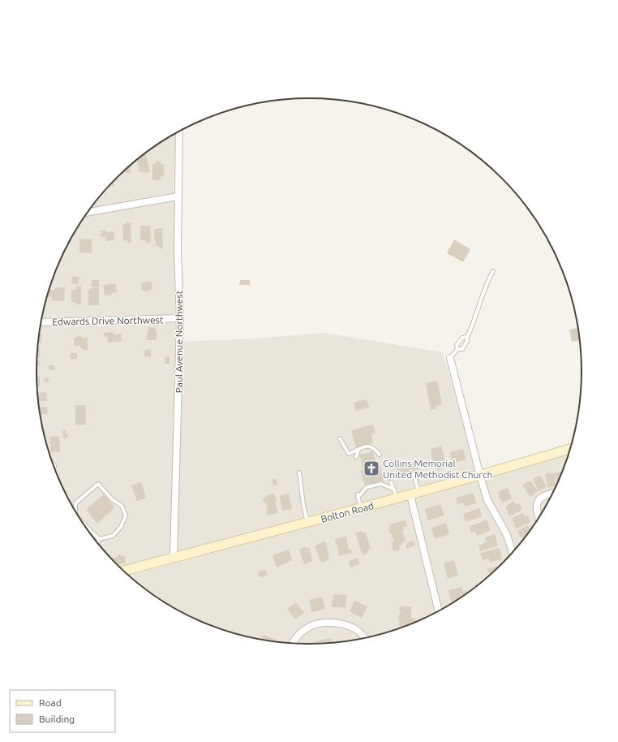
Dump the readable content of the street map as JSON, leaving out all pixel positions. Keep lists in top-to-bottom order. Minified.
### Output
{"streets":{"street":["Edwards Drive Northwest","Paul Avenue Northwest","Bolton Road"]},"crossings":[["Edwards Drive Northwest","Paul Avenue Northwest"],["Paul Avenue Northwest","Bolton Road"]],"places":{"church":["Collins Memorial United Methodist Church"]},"legend":["Road","Building"]}
